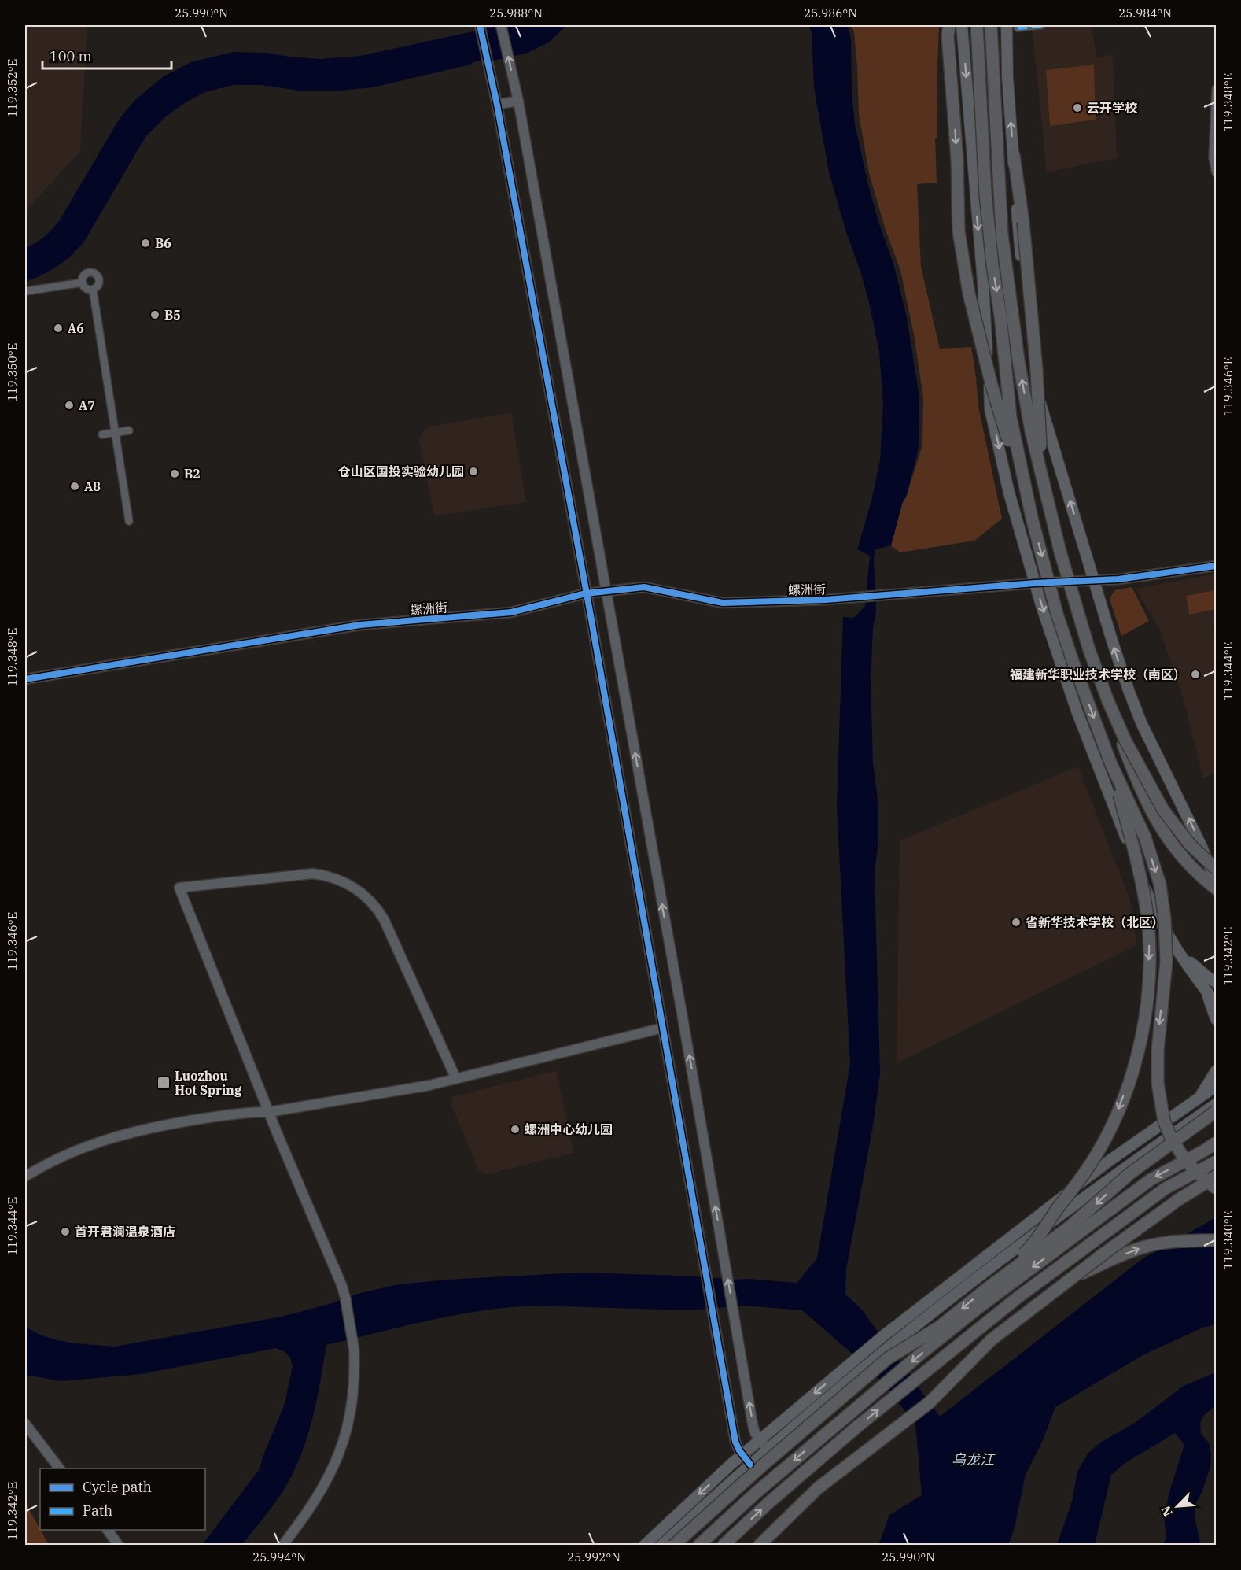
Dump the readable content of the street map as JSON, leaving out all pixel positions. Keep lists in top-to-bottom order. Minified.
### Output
{"streets":{"street":["螺洲街"]},"water":["乌龙江"],"places":{"other":["云开学校","B6","B5","A6","A7","仓山区国投实验幼儿园","B2","A8","福建新华职业技术学校（南区）","省新华技术学校（北区）","螺洲中心幼儿园","首开君澜温泉酒店"],"transit":["Luozhou Hot Spring"]},"legend":["Cycle path","Path"],"scale_bar":"100 m","north":"bottom left","coordinates":["25.990°N","25.988°N","25.986°N","25.984°N","119.352°E","119.348°E","119.350°E","119.346°E","119.344°E","119.342°E","119.340°E","25.994°N","25.992°N"]}
